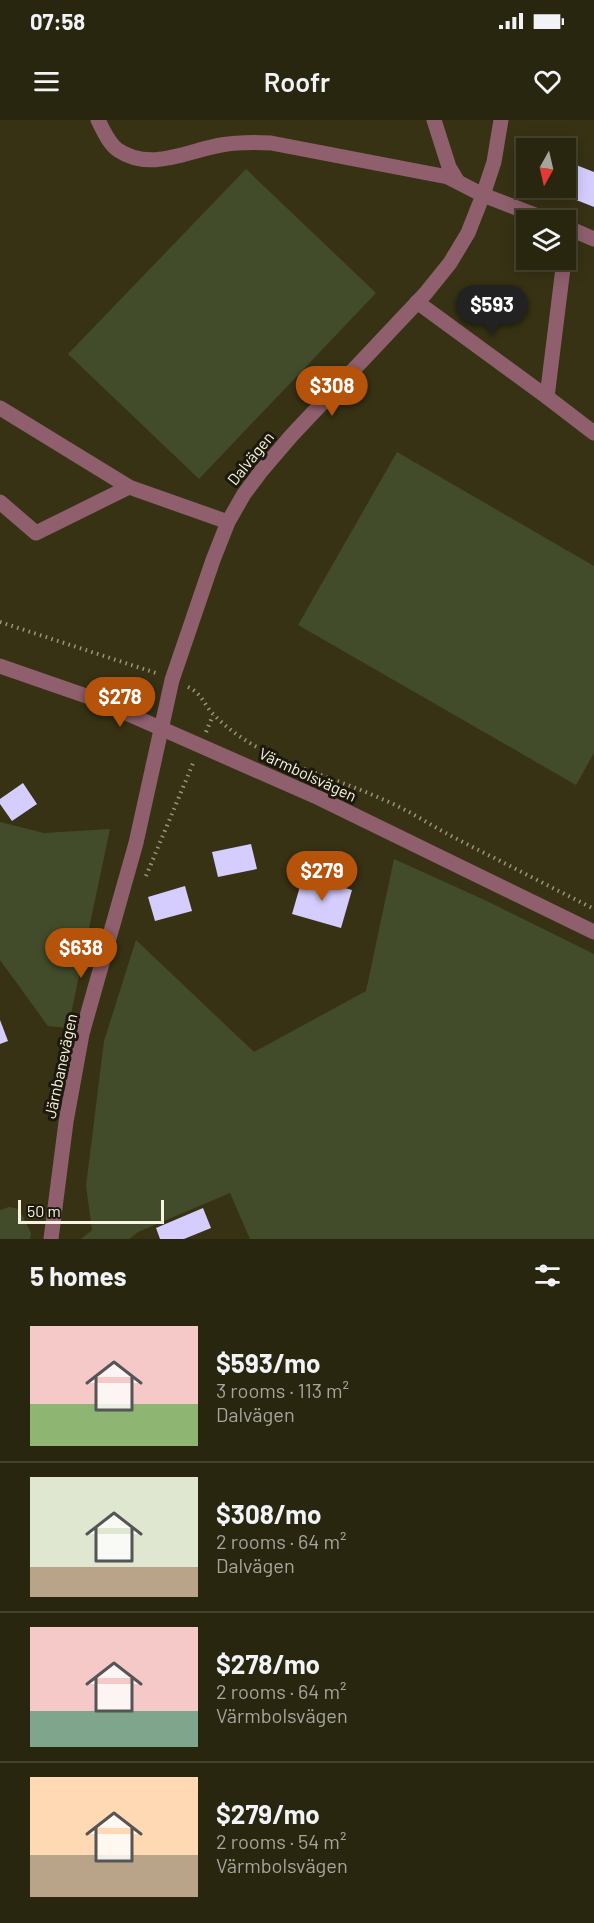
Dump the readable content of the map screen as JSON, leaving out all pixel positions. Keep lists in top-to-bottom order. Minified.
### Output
{"streets":{"street":["Dalvägen","Värmbolsvägen","Järnbanevägen"]},"crossings":[["Dalvägen","Värmbolsvägen"],["Dalvägen","Järnbanevägen"],["Värmbolsvägen","Järnbanevägen"]],"scale_bar":"50 m","north":"bottom","page":{"status":"07:58","header":"Roofr","price":["$593","$308","$278","$279","$638"],"scale":"50 m","heading":"5 homes","list":[{"name":"$593/mo","note":"3 rooms · 113 m² · Dalvägen"},{"name":"$308/mo","note":"2 rooms · 64 m² · Dalvägen"},{"name":"$278/mo","note":"2 rooms · 64 m² · Värmbolsvägen"},{"name":"$279/mo","note":"2 rooms · 54 m² · Värmbolsvägen"}]}}
